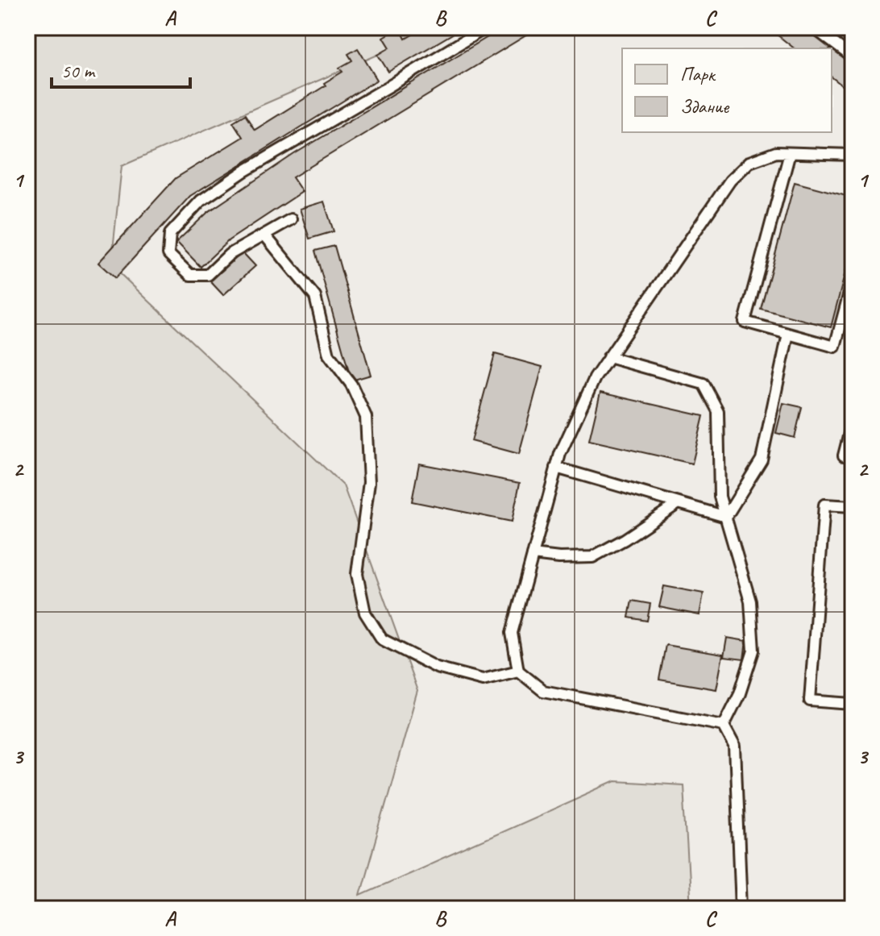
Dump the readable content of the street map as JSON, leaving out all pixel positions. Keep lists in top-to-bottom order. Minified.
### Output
{"legend":["Парк","Здание"],"scale_bar":"50 m","grid":{"columns":["A","B","C"],"rows":["1","2","3"]}}
